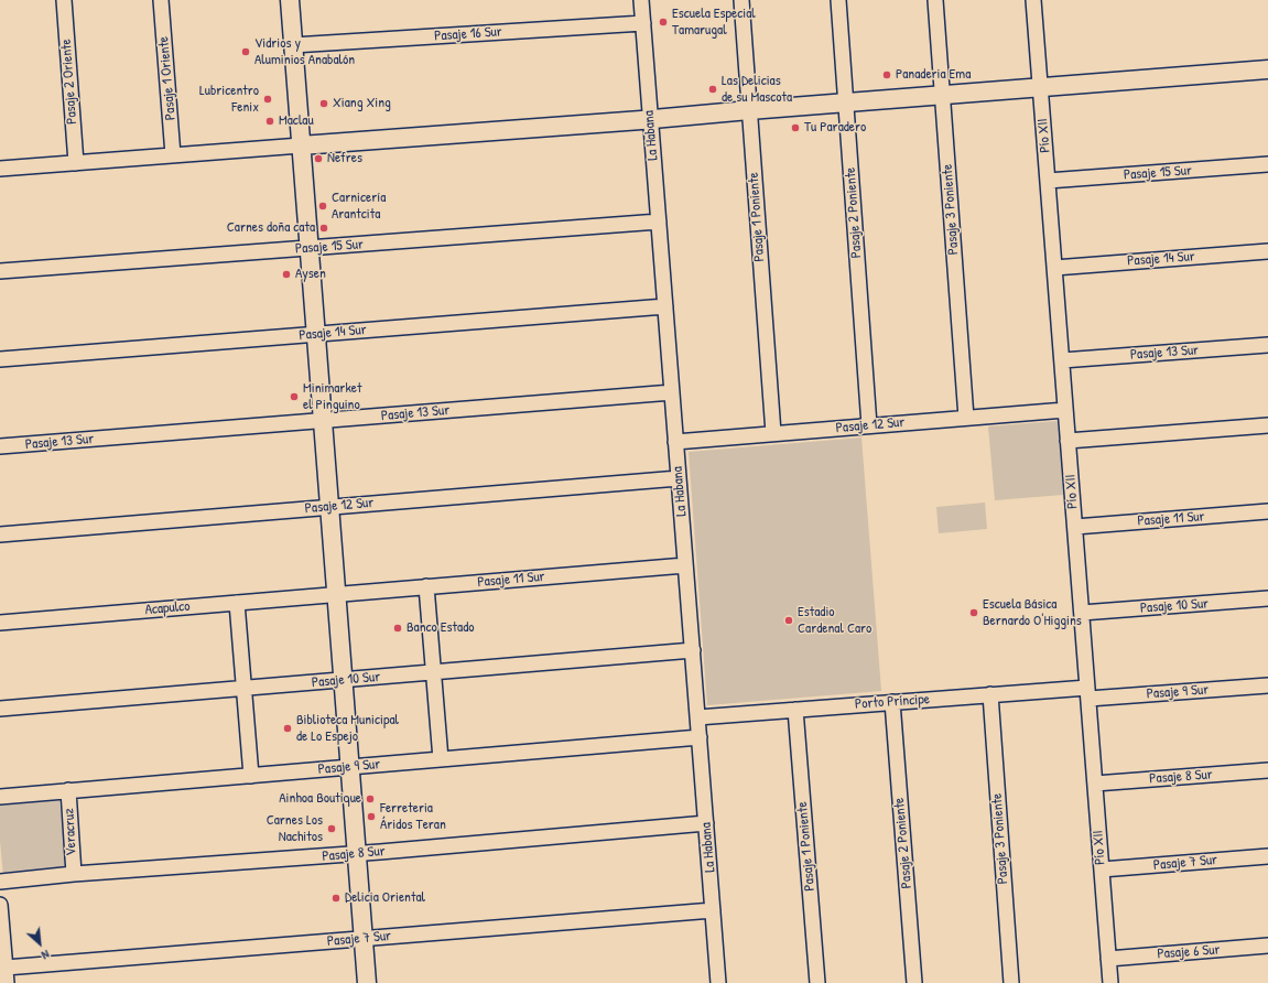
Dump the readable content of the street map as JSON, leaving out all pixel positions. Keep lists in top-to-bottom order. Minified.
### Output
{"streets":{"street":["Pasaje 16 Sur","Pasaje 1 Oriente","Pasaje 2 Oriente","La Habana","Pío XII","Pasaje 15 Sur","Pasaje 3 Poniente","Pasaje 2 Poniente","Pasaje 1 Poniente","Pasaje 14 Sur","Pasaje 13 Sur","Pasaje 12 Sur","Pasaje 11 Sur","Pasaje 10 Sur","Acapulco","Pasaje 9 Sur","Porto Príncipe","Pasaje 8 Sur","Veracruz","Pasaje 7 Sur","Pasaje 6 Sur"]},"crossings":[["Pasaje 16 Sur","La Habana"],["La Habana","Pasaje 15 Sur"],["La Habana","Pasaje 14 Sur"],["La Habana","Pasaje 13 Sur"],["La Habana","Pasaje 12 Sur"],["La Habana","Pasaje 11 Sur"],["La Habana","Pasaje 10 Sur"],["La Habana","Pasaje 9 Sur"],["La Habana","Porto Príncipe"],["La Habana","Pasaje 8 Sur"],["La Habana","Pasaje 7 Sur"],["Pío XII","Pasaje 15 Sur"],["Pío XII","Pasaje 14 Sur"],["Pío XII","Pasaje 13 Sur"],["Pío XII","Pasaje 12 Sur"],["Pío XII","Pasaje 11 Sur"],["Pío XII","Pasaje 10 Sur"],["Pío XII","Pasaje 9 Sur"],["Pío XII","Porto Príncipe"],["Pío XII","Pasaje 8 Sur"],["Pío XII","Pasaje 7 Sur"],["Pío XII","Pasaje 6 Sur"],["Pasaje 3 Poniente","Pasaje 12 Sur"],["Pasaje 3 Poniente","Porto Príncipe"],["Pasaje 2 Poniente","Pasaje 12 Sur"],["Pasaje 2 Poniente","Porto Príncipe"],["Pasaje 1 Poniente","Pasaje 12 Sur"],["Pasaje 1 Poniente","Porto Príncipe"],["Pasaje 11 Sur","Acapulco"],["Pasaje 9 Sur","Porto Príncipe"],["Pasaje 9 Sur","Veracruz"],["Pasaje 8 Sur","Veracruz"]],"places":["Escuela Especial Tamarugal","Vidrios y Aluminios Anabalón","Panaderia Ema","Las Delicias de su Mascota","Lubricentro Fenix","Xiang Xing","Maclau","Tu Paradero","Nefres","Carnicería Arantcita","Carnes doña cata","Aysen","Minimarket el Pinguino","Escuela Básica Bernardo O'Higgins","Estadio Cardenal Caro","Banco Estado","Biblioteca Municipal de Lo Espejo","Ainhoa Boutique","Ferreteria Áridos Teran","Carnes Los Nachitos","Delicia Oriental"],"north":"bottom right"}
